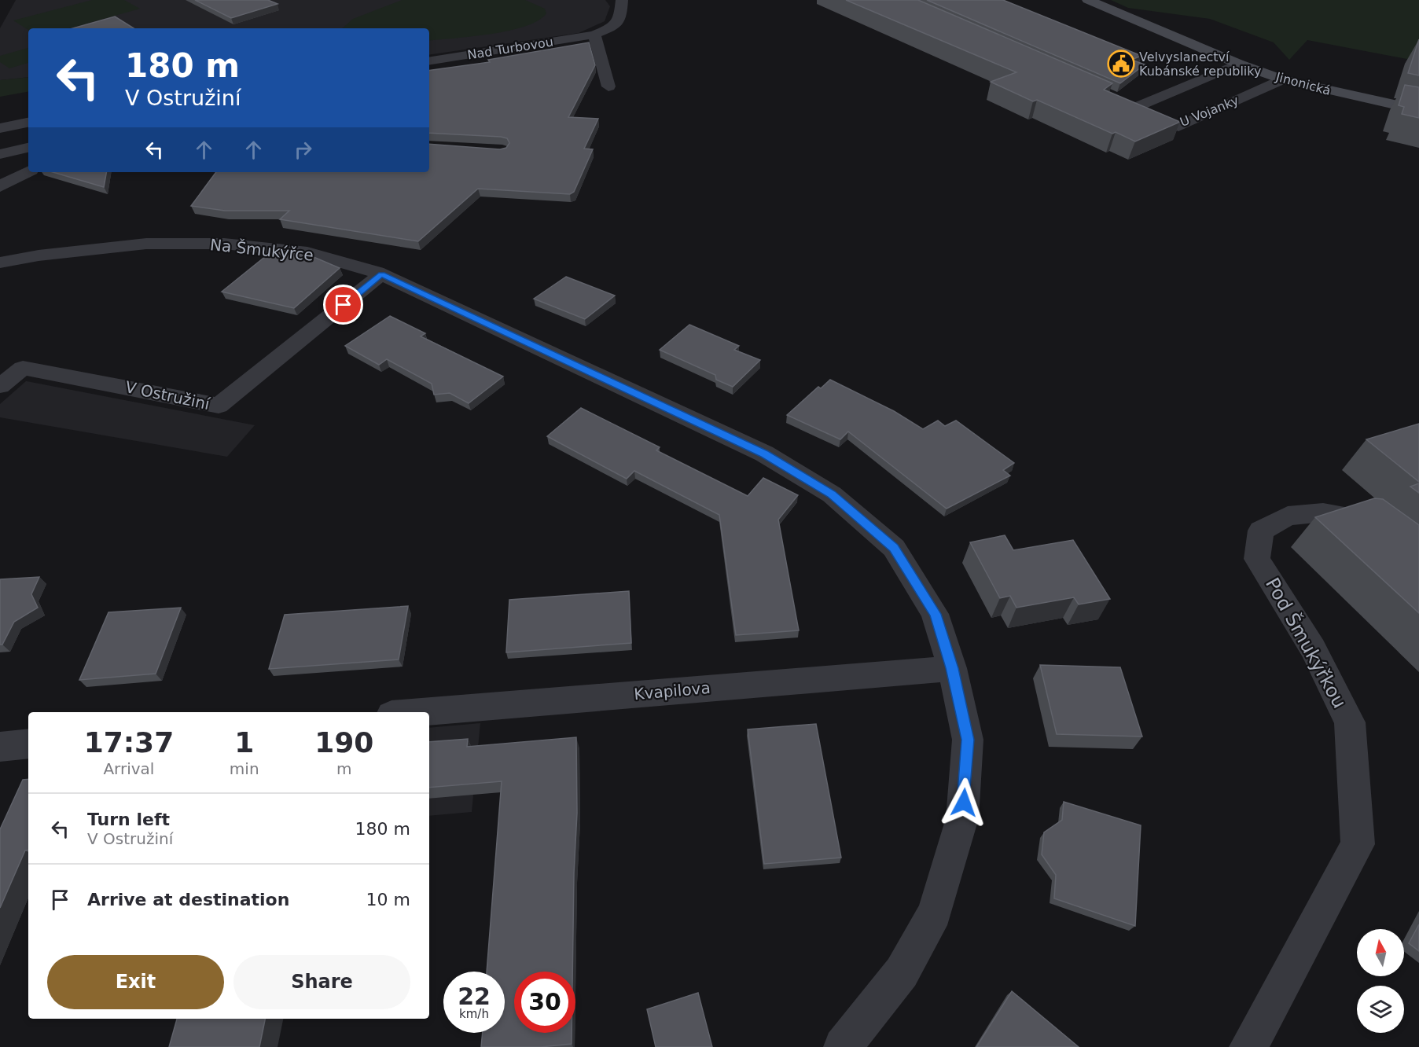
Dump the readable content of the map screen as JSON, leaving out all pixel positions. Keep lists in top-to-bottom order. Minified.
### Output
{"streets":{"street":["Nad Turbovou","Jinonická","U Vojanky","Na Šmukýřce","V Ostružiní","Pod Šmukýřkou","Kvapilova"]},"crossings":[["Jinonická","U Vojanky"],["Na Šmukýřce","V Ostružiní"],["Na Šmukýřce","Kvapilova"]],"places":{"public building":["Velvyslanectví Kubánské republiky"]},"north":"top","page":{"turn":["180 m","V Ostružiní"],"eta":["17:37","Arrival","1","min","190","m"],"list":[{"name":"Turn left","note":"V Ostružiní","value":"180 m"},{"name":"Arrive at destination","value":"10 m"}],"buttons":["Exit","Share"],"speed":"22 km/h","limit":"30"}}
